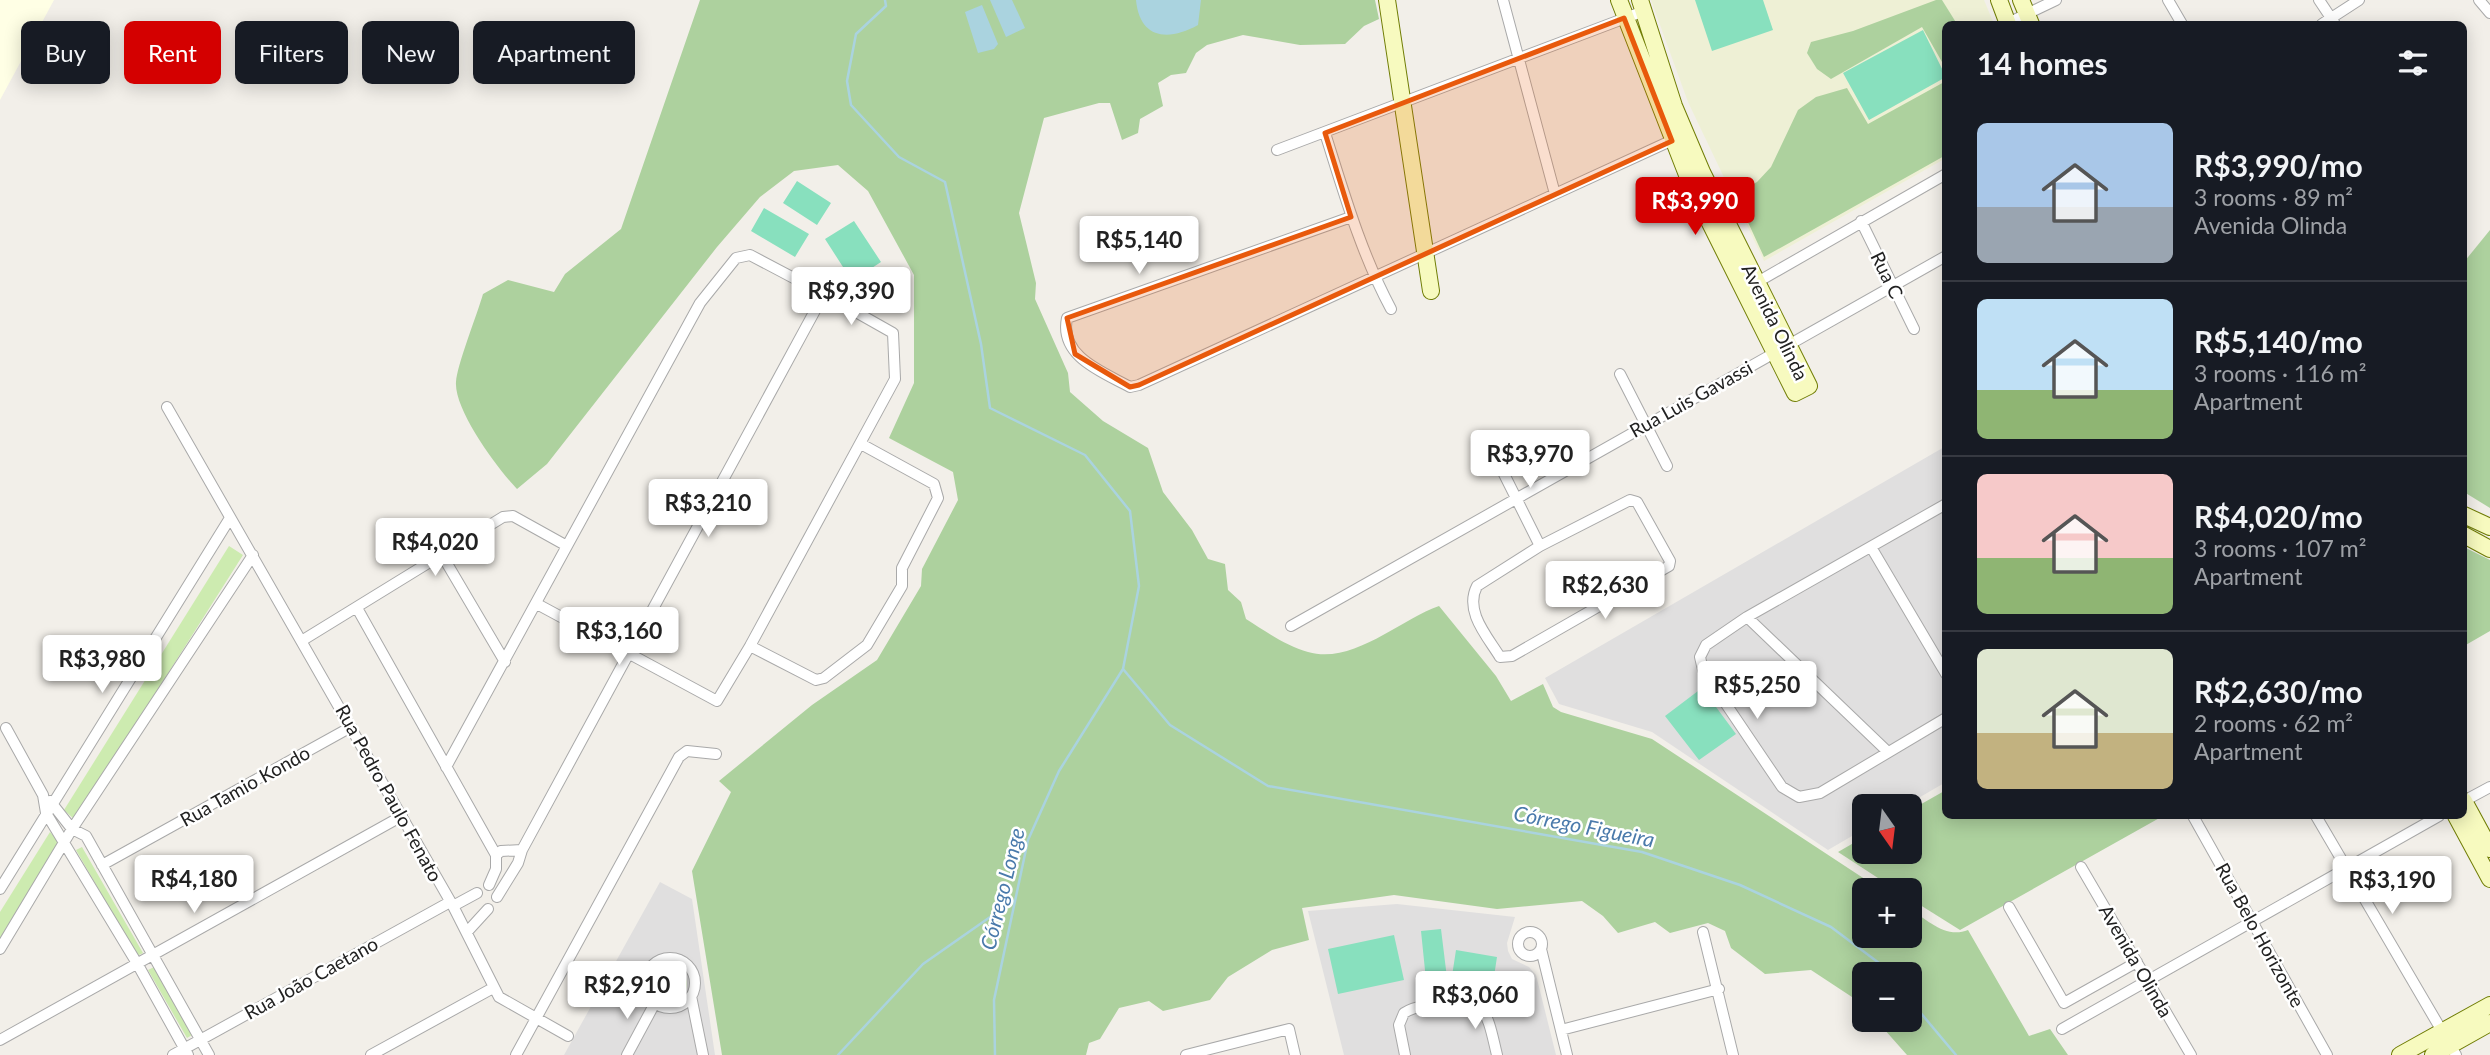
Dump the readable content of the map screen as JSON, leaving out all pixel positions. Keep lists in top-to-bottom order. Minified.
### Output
{"streets":{"street":["Rua C","Avenida Olinda","Rua Luis Gavassi","Rua Tamio Kondo","Rua Pedro Paulo Fenato","Rua Belo Horizonte","Rua João Caetano"]},"crossings":[["Rua C","Rua Luis Gavassi"],["Avenida Olinda","Rua Luis Gavassi"],["Rua Tamio Kondo","Rua Pedro Paulo Fenato"],["Rua Pedro Paulo Fenato","Rua João Caetano"]],"water":["Córrego Figueira","Córrego Longe"],"north":"bottom","page":{"chip":["Buy","Rent","Filters","New","Apartment"],"heading":"14 homes","list":[{"name":"R$3,990/mo","note":"3 rooms · 89 m² · Avenida Olinda"},{"name":"R$5,140/mo","note":"3 rooms · 116 m² · Apartment"},{"name":"R$4,020/mo","note":"3 rooms · 107 m² · Apartment"},{"name":"R$2,630/mo","note":"2 rooms · 62 m² · Apartment"}],"price":["R$3,990","R$5,140","R$9,390","R$3,970","R$3,210","R$4,020","R$2,630","R$3,160","R$3,980","R$5,250","R$4,180","R$3,190","R$2,910","R$3,060"],"map_buttons":["+","−"]}}
